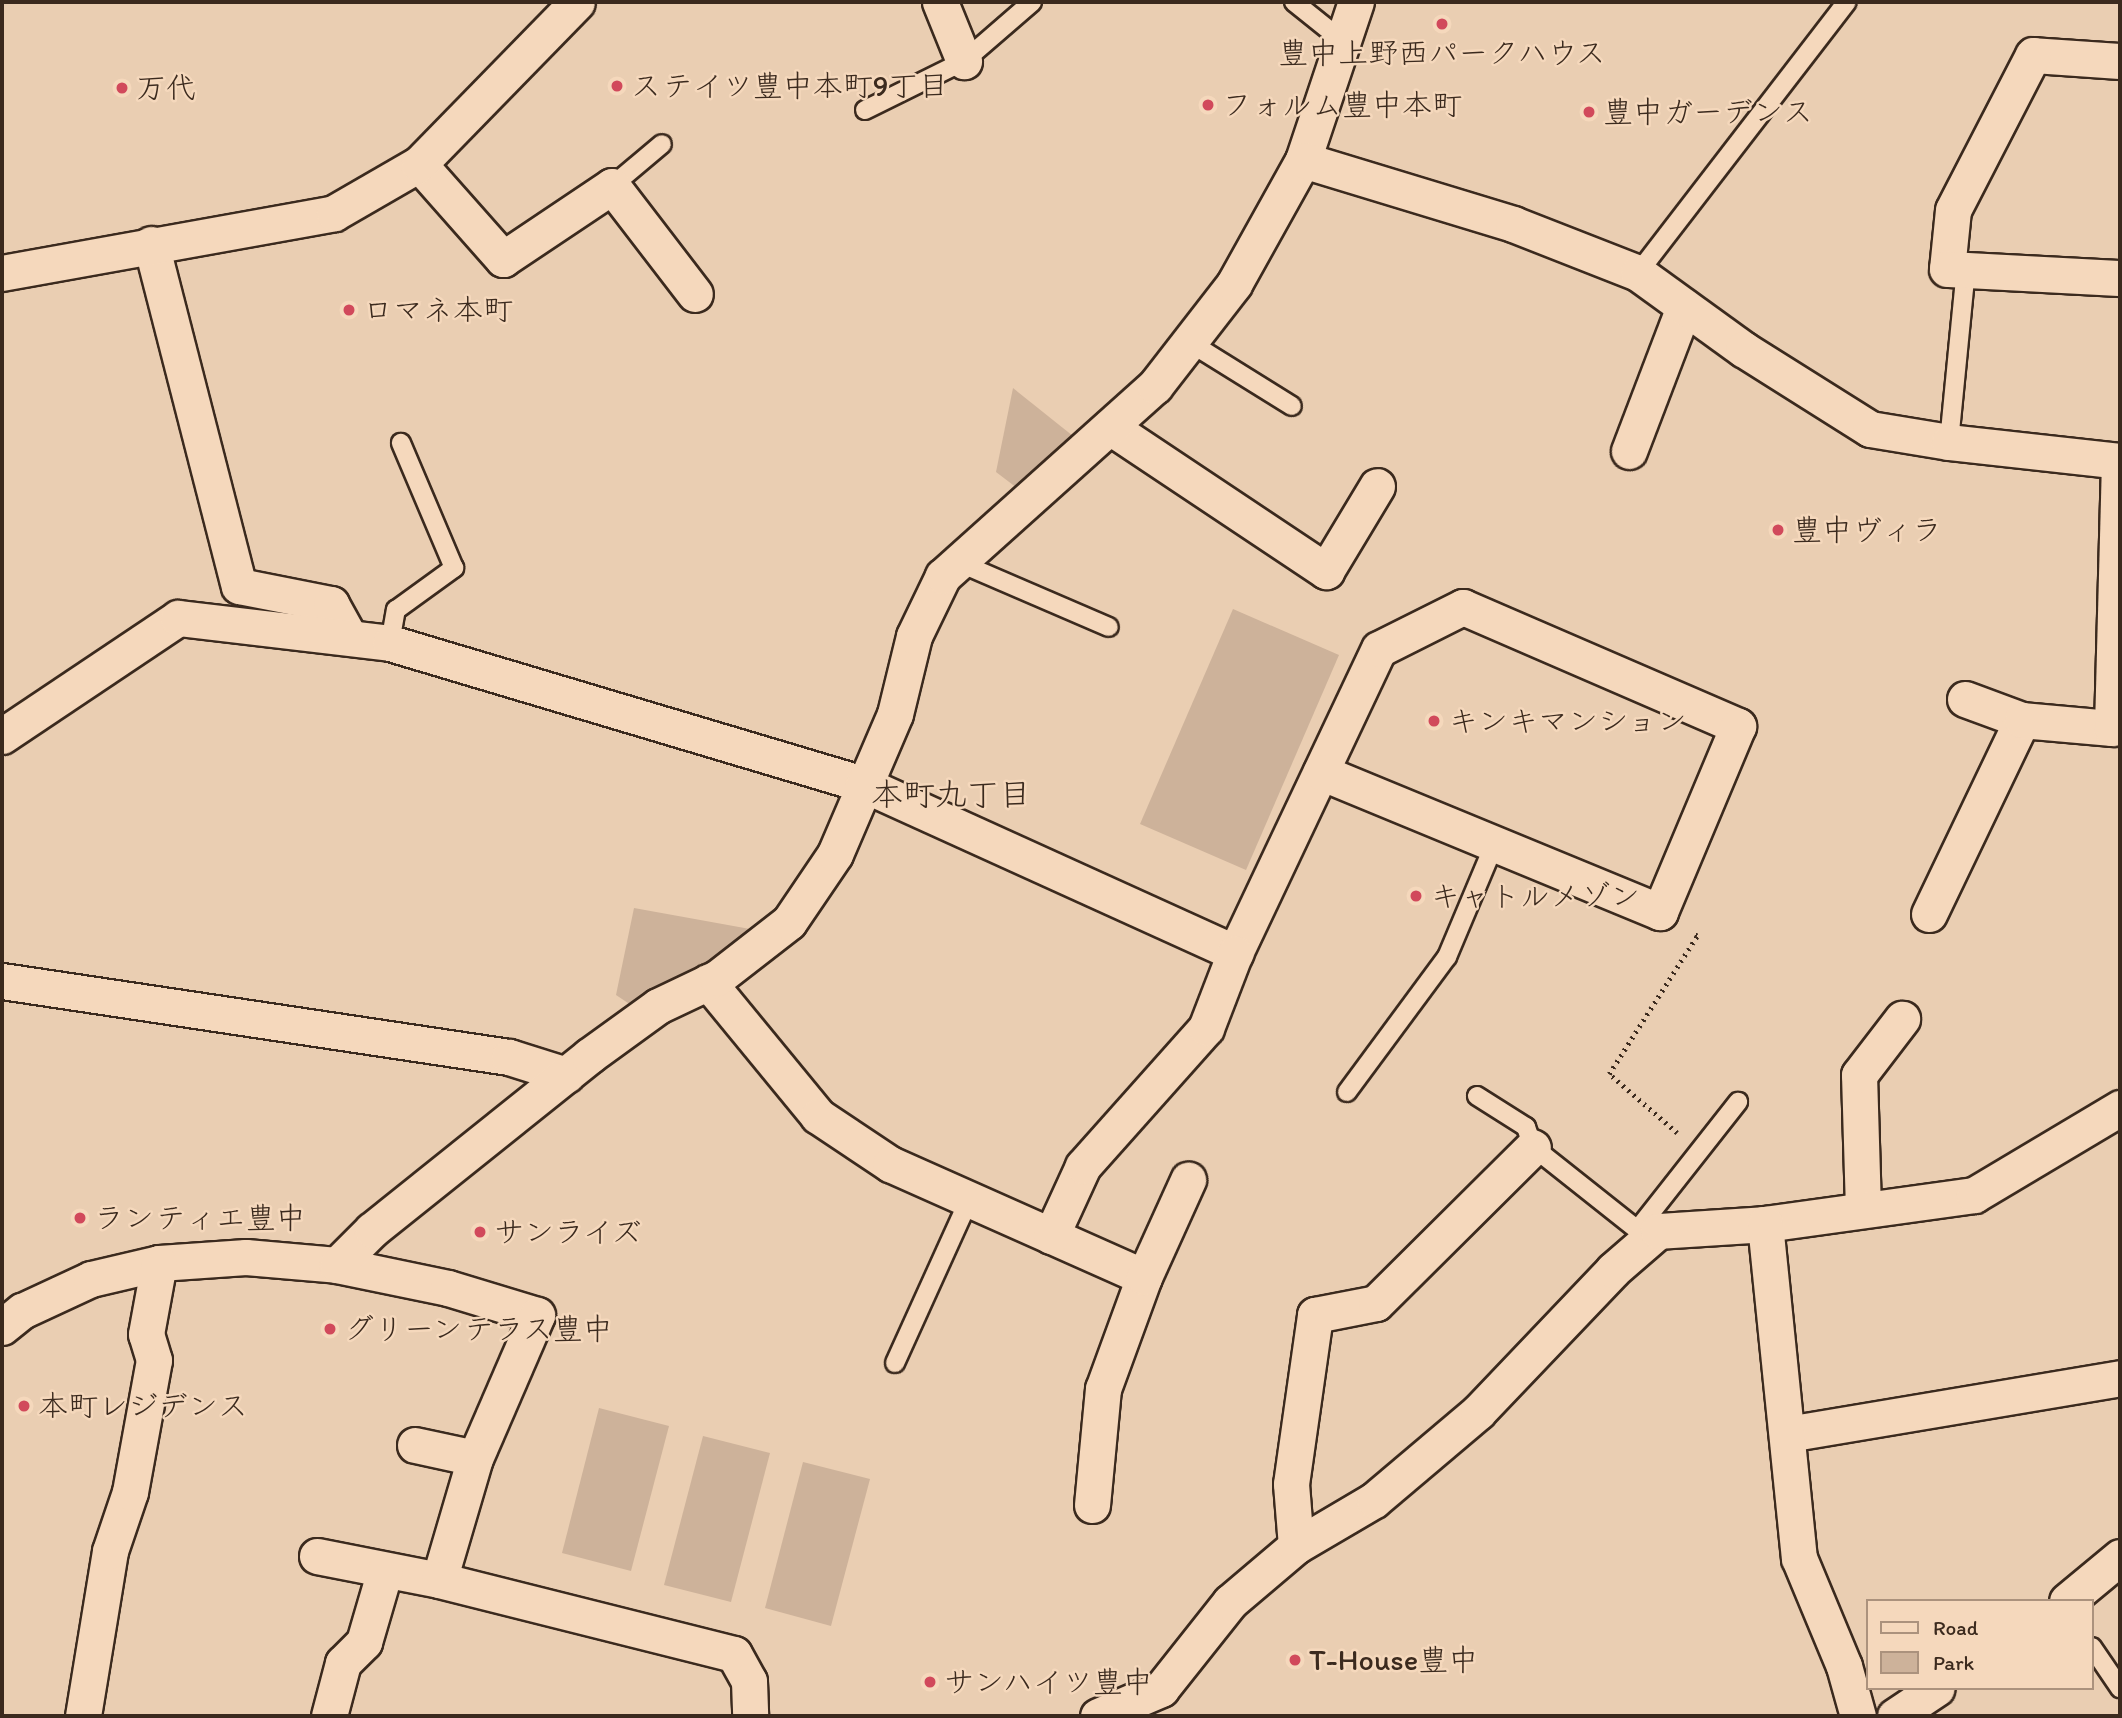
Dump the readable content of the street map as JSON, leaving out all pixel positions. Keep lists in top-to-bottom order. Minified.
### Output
{"districts":["本町九丁目"],"places":["豊中上野西パークハウス","ステイツ豊中本町9丁目","万代","フォルム豊中本町","豊中ガーデンス","ロマネ本町","豊中ヴィラ","キンキマンション","キャトルメゾン","ランティエ豊中","サンライズ","グリーンテラス豊中","本町レジデンス","T-House豊中","サンハイツ豊中"],"legend":["Road","Park"]}
